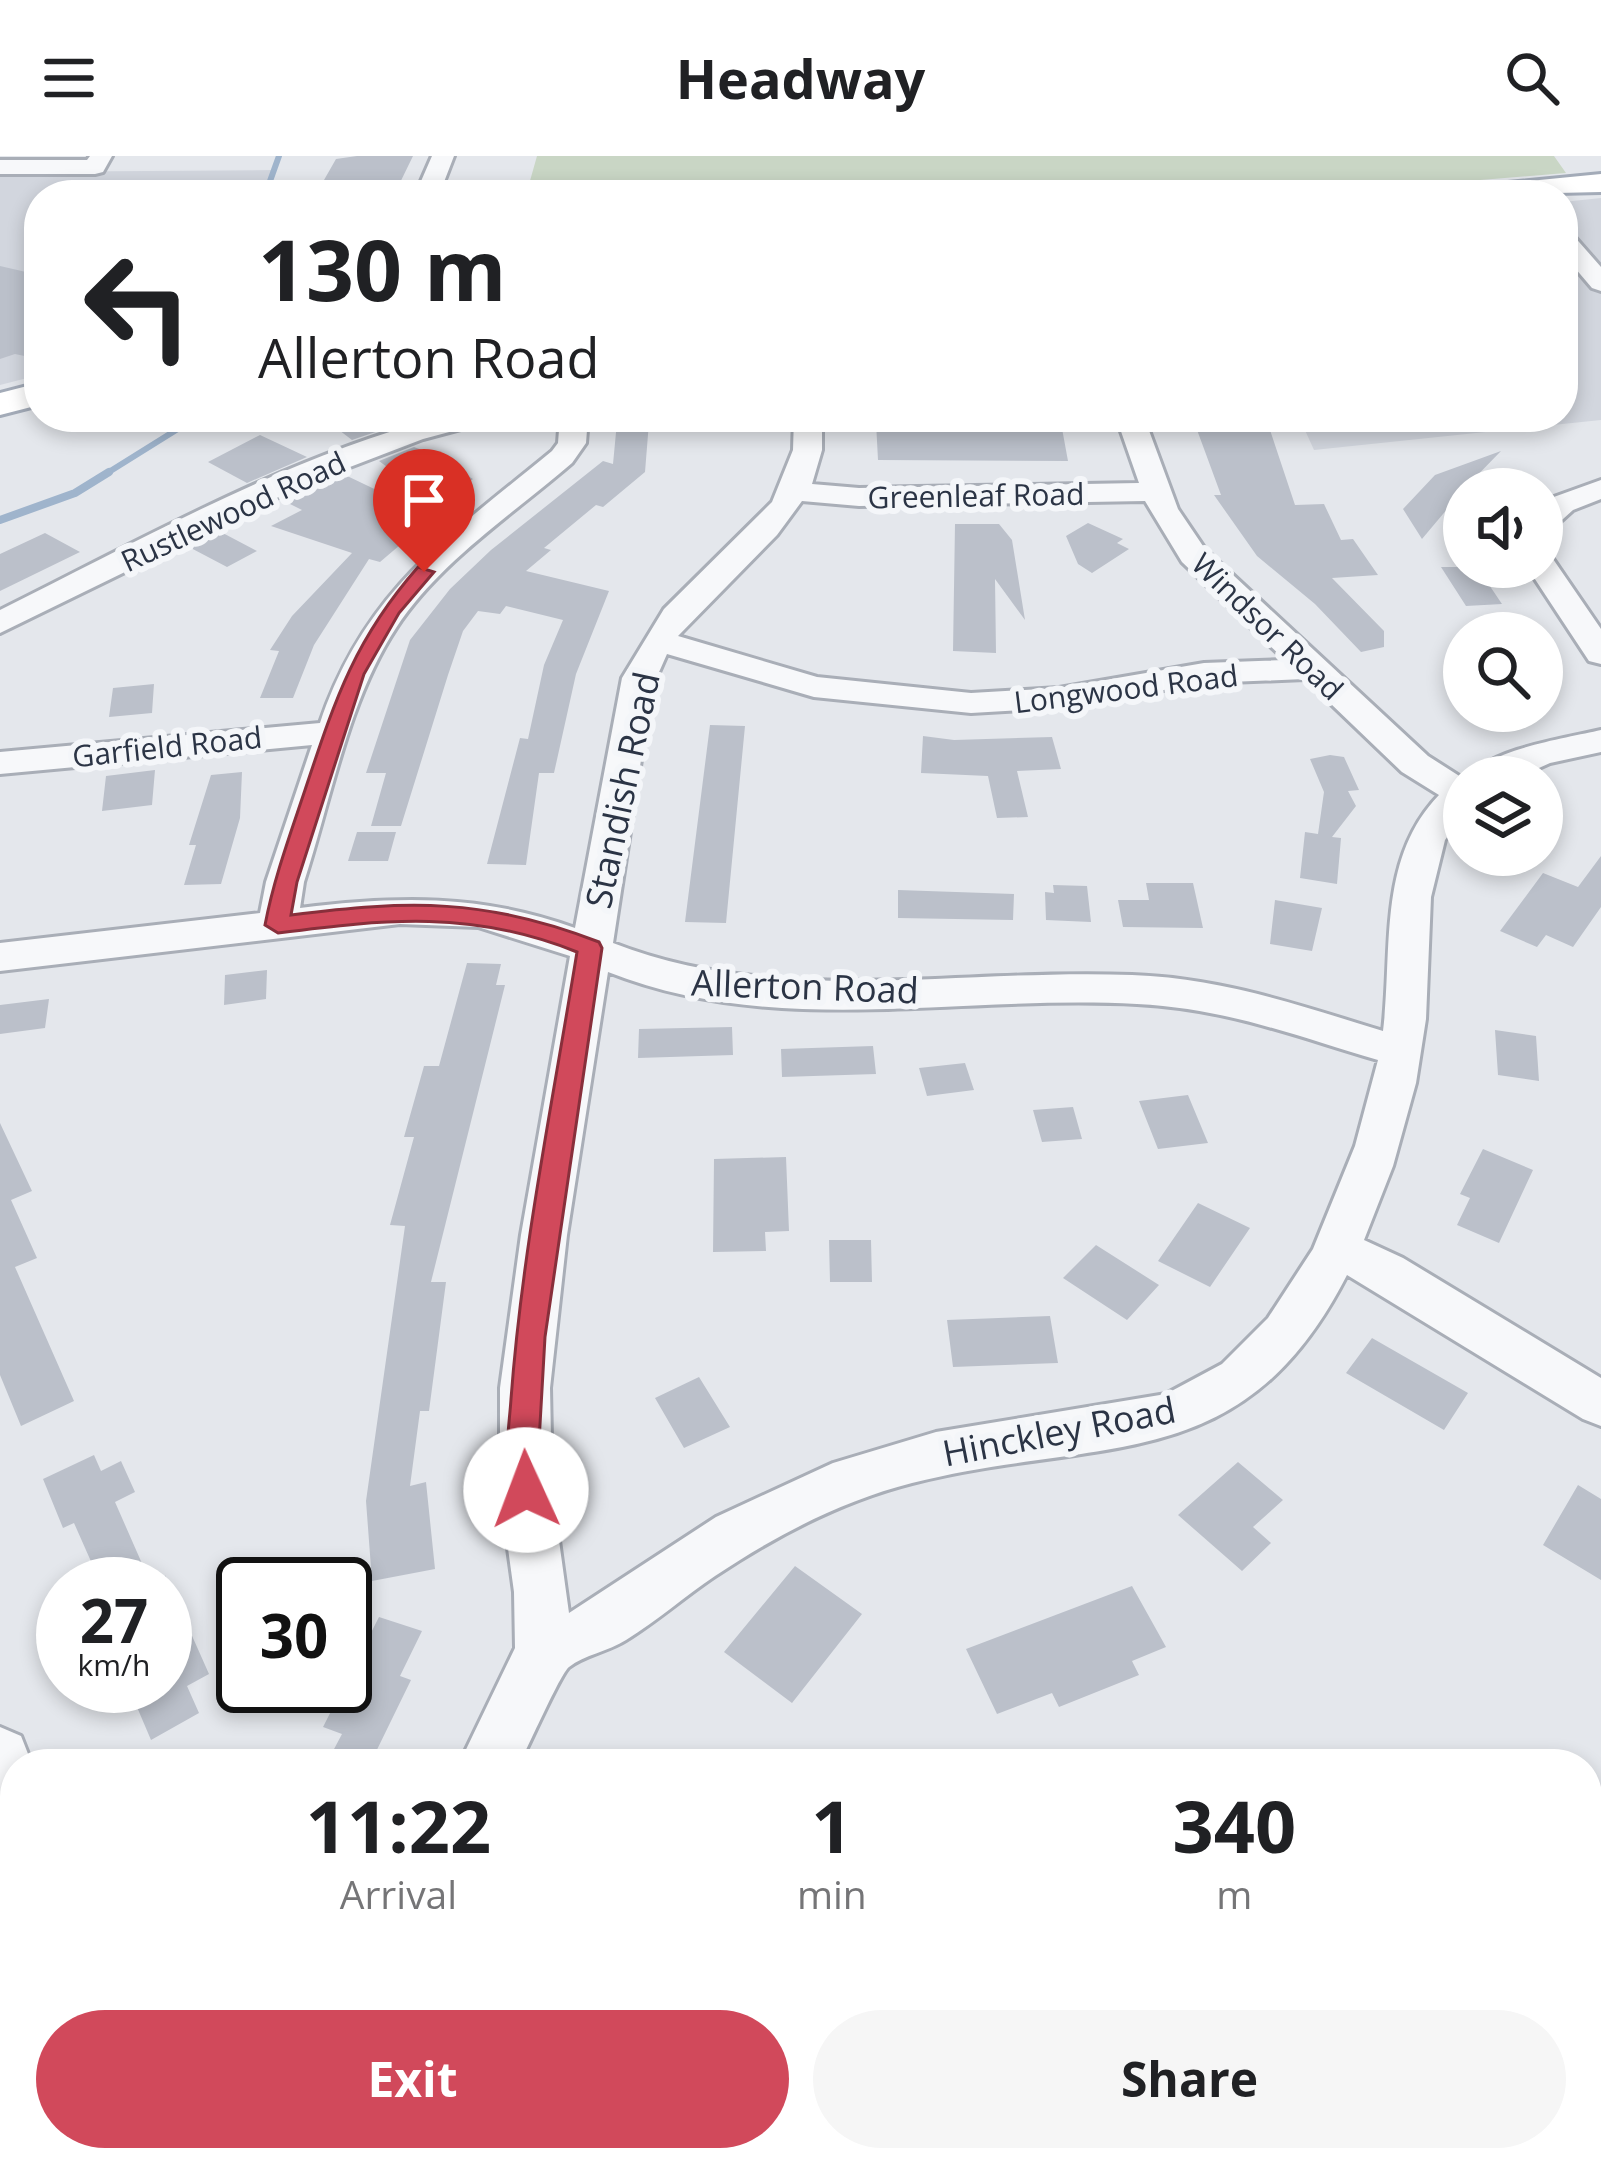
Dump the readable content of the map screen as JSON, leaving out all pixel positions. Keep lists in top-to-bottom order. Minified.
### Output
{"streets":{"street":["Greenleaf Road","Rustlewood Road","Windsor Road","Longwood Road","Garfield Road","Standish Road","Allerton Road","Hinckley Road"]},"crossings":[["Greenleaf Road","Windsor Road"],["Greenleaf Road","Standish Road"],["Windsor Road","Longwood Road"],["Longwood Road","Standish Road"],["Standish Road","Allerton Road"],["Standish Road","Hinckley Road"],["Allerton Road","Hinckley Road"]],"page":{"header":"Headway","turn":["130 m","Allerton Road"],"speed":"27 km/h","limit":"30","eta":["11:22","Arrival","1","min","340","m"],"buttons":["Exit","Share"]}}
